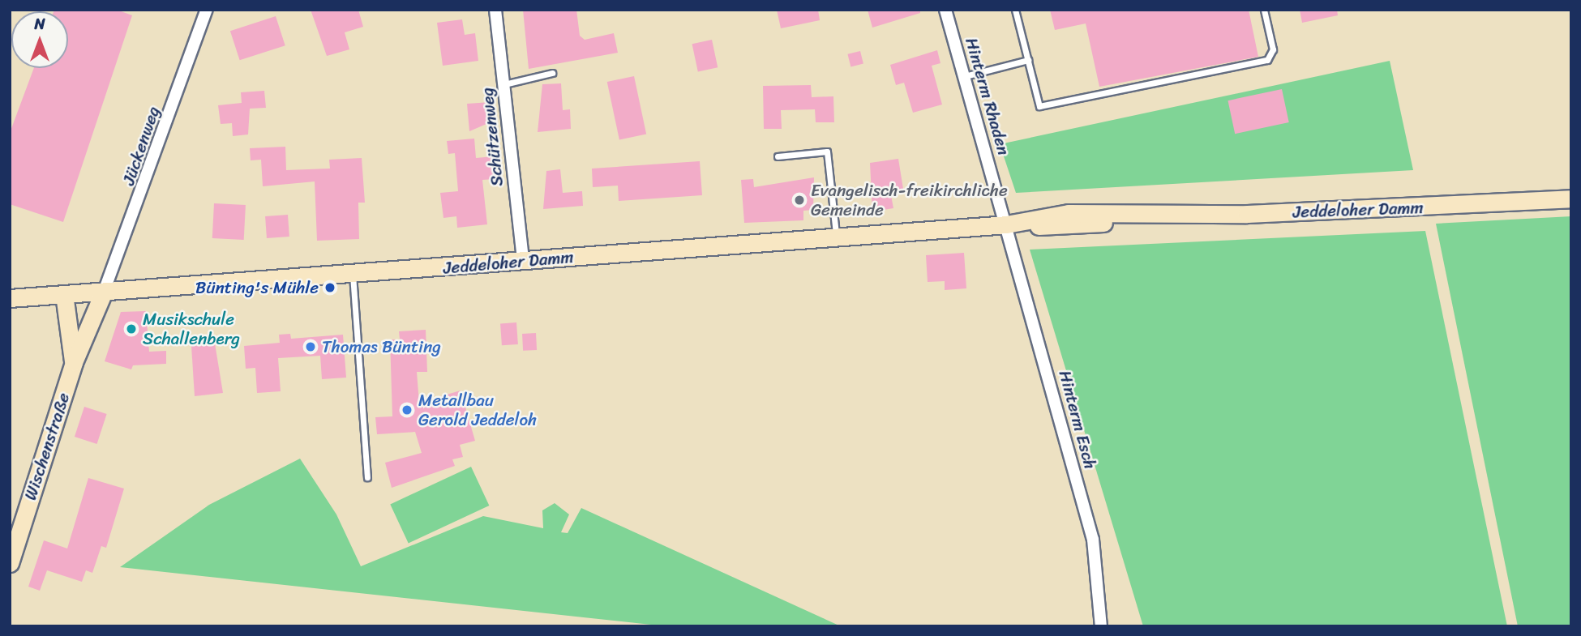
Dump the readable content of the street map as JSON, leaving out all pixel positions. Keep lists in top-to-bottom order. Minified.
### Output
{"streets":{"main road":["Jeddeloher Damm","Wischenstraße"],"street":["Hinterm Rhaden","Schützenweg","Jückenweg","Hinterm Esch"]},"crossings":[["Hinterm Rhaden","Jeddeloher Damm"],["Hinterm Rhaden","Hinterm Esch"],["Schützenweg","Jeddeloher Damm"],["Jückenweg","Jeddeloher Damm"],["Jückenweg","Wischenstraße"],["Jeddeloher Damm","Hinterm Esch"],["Jeddeloher Damm","Wischenstraße"]],"places":["Evangelisch-freikirchliche Gemeinde","Bünting's Mühle","Musikschule Schallenberg","Thomas Bünting","Metallbau Gerold Jeddeloh"],"north":"top"}
